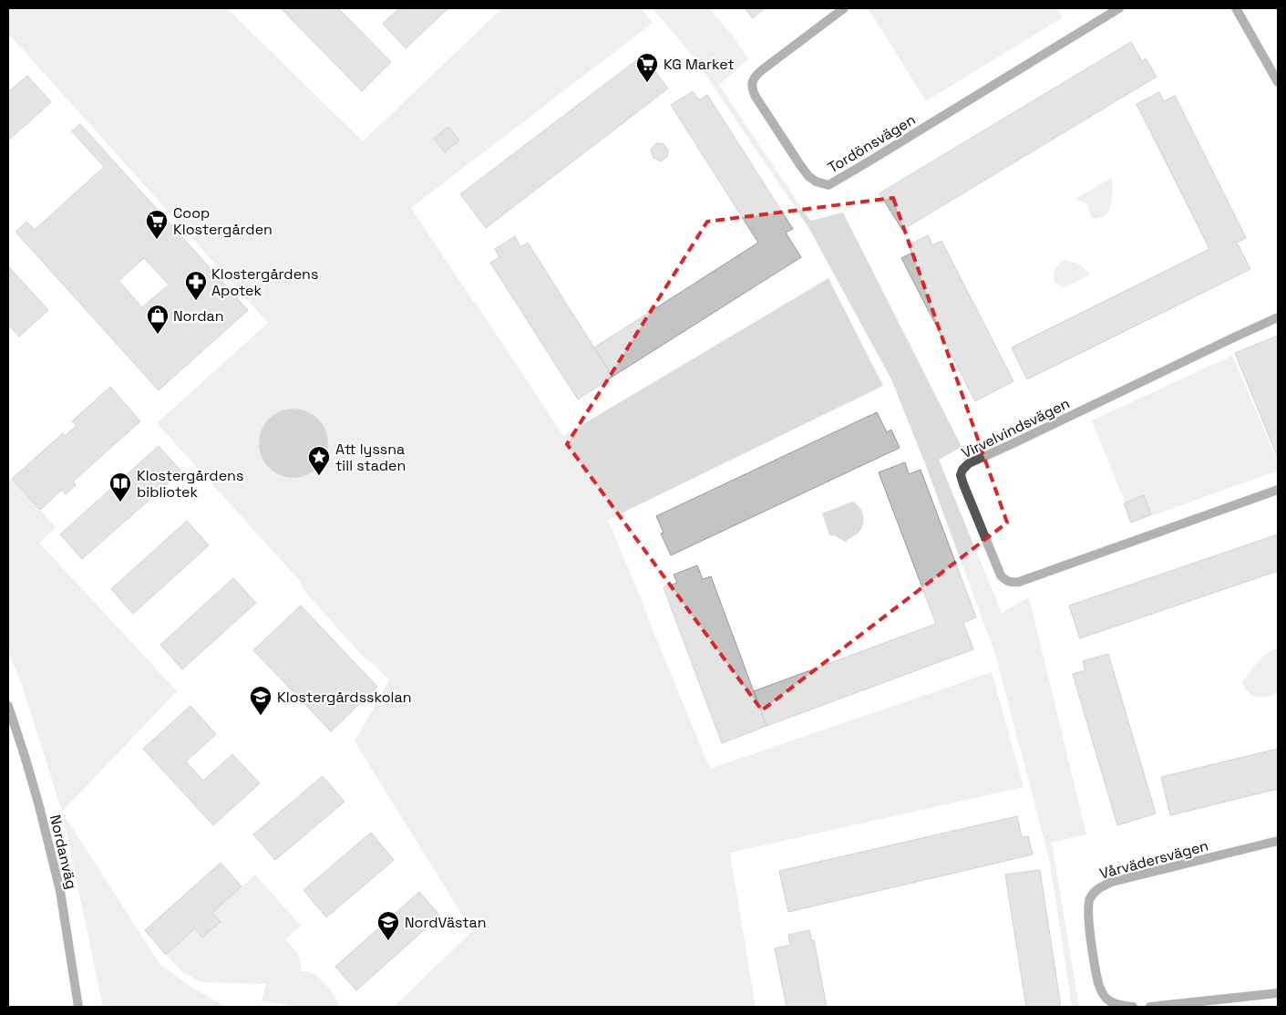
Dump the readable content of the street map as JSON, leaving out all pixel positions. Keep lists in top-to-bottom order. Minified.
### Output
{"streets":{"street":["Tordönsvägen","Virvelvindsvägen","Nordanväg","Vårvädersvägen"]},"places":{"supermarket":["KG Market","Coop Klostergården"],"pharmacy":["Klostergårdens Apotek"],"shop":["Nordan"],"place":["Att lyssna till staden"],"library":["Klostergårdens bibliotek"],"school or university":["Klostergårdsskolan","NordVästan"]}}
